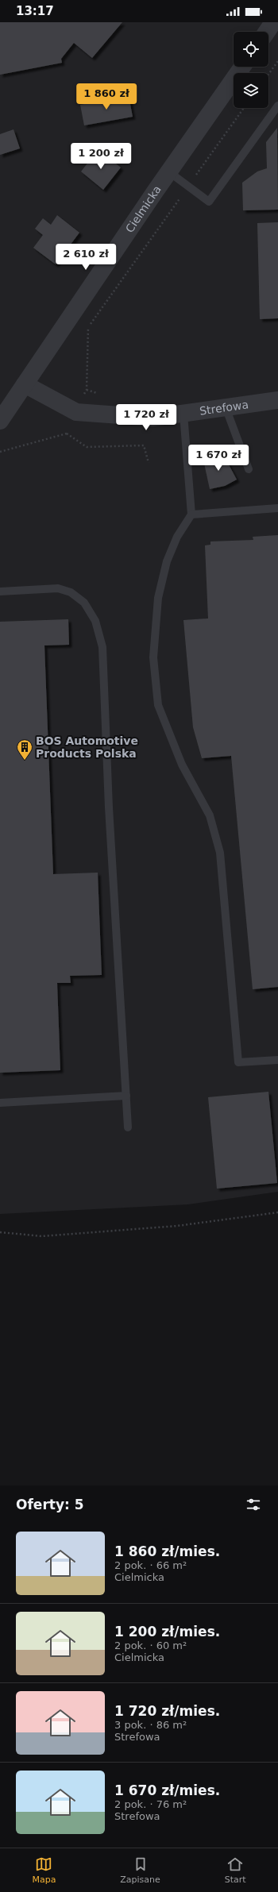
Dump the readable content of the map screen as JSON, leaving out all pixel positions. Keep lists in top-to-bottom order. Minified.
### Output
{"streets":{"street":["Cielmicka","Strefowa"]},"crossings":[["Cielmicka","Strefowa"]],"places":{"building":["BOS Automotive Products Polska"]},"page":{"status":"13:17","price":["1 860 zł","1 200 zł","2 610 zł","1 720 zł","1 670 zł"],"heading":"Oferty: 5","list":[{"name":"1 860 zł/mies.","note":"2 pok. · 66 m² · Cielmicka"},{"name":"1 200 zł/mies.","note":"2 pok. · 60 m² · Cielmicka"},{"name":"1 720 zł/mies.","note":"3 pok. · 86 m² · Strefowa"},{"name":"1 670 zł/mies.","note":"2 pok. · 76 m² · Strefowa"}],"tabs":["Mapa","Zapisane","Start"]}}
